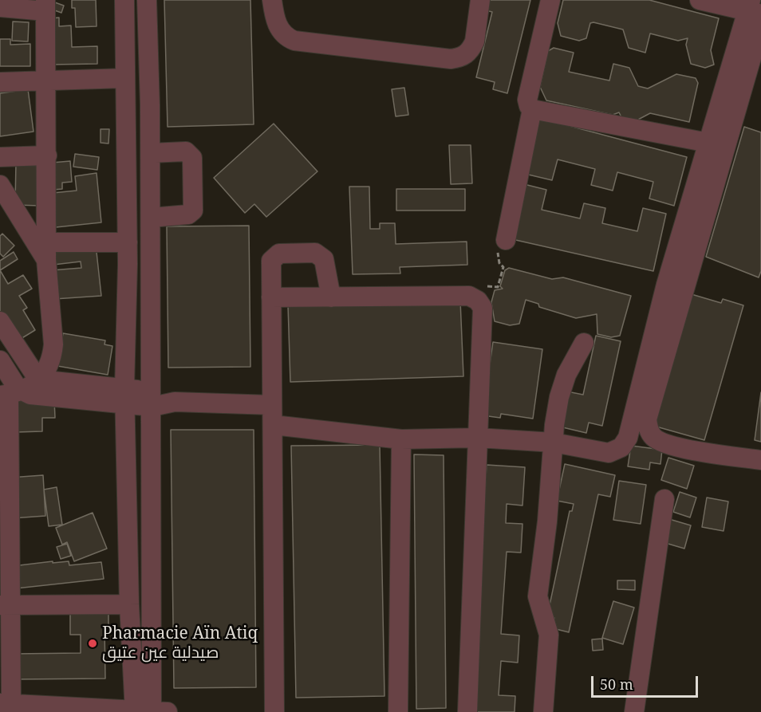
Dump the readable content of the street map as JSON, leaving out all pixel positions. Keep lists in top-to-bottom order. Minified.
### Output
{"places":["Pharmacie Aïn Atiq صيدلية عين عتيق"],"scale_bar":"50 m"}
